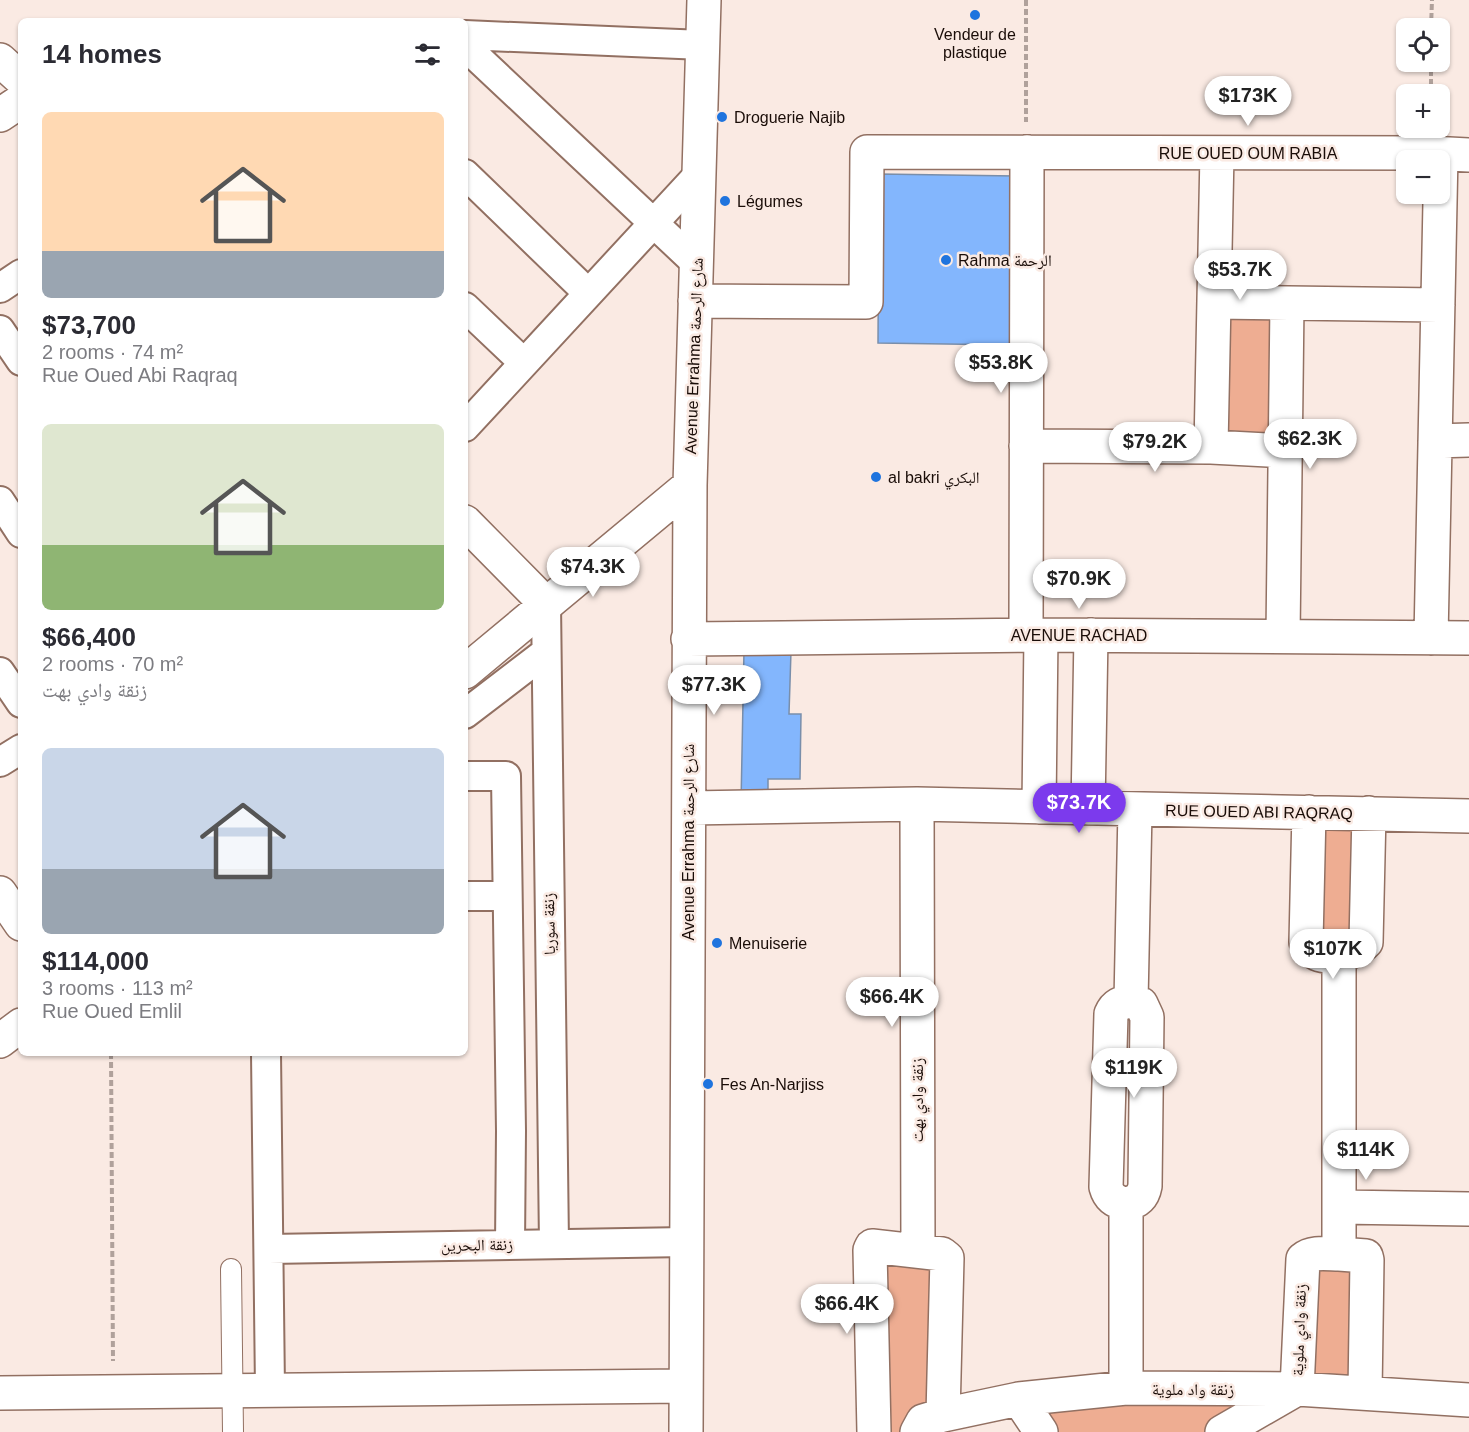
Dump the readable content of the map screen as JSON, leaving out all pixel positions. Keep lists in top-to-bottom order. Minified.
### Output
{"streets":{"street":["RUE OUED OUM RABIA","Avenue Errahma شارع الرحمة","AVENUE RACHAD","RUE OUED ABI RAQRAQ","زنقة سوريا","زنقة وادي بهت","زنقة البحرين","زنقة وادي ملوية","زنقة واد ملوية"]},"crossings":[["RUE OUED OUM RABIA","Avenue Errahma شارع الرحمة"],["Avenue Errahma شارع الرحمة","AVENUE RACHAD"],["Avenue Errahma شارع الرحمة","RUE OUED ABI RAQRAQ"],["Avenue Errahma شارع الرحمة","زنقة البحرين"],["RUE OUED ABI RAQRAQ","زنقة وادي بهت"],["زنقة سوريا","زنقة البحرين"],["زنقة وادي ملوية","زنقة واد ملوية"]],"places":["Vendeur de plastique","Droguerie Najib","Légumes","Rahma الرحمة","al bakri البكري","Menuiserie","Fes An-Narjiss"],"page":{"map_buttons":["+","−"],"heading":"14 homes","price":["$173K","$53.7K","$53.8K","$62.3K","$79.2K","$74.3K","$70.9K","$77.3K","$73.7K","$107K","$66.4K","$119K","$114K","$66.4K"],"list":[{"name":"$73,700","note":"2 rooms · 74 m² · Rue Oued Abi Raqraq"},{"name":"$66,400","note":"2 rooms · 70 m² · زنقة وادي بهت"},{"name":"$114,000","note":"3 rooms · 113 m² · Rue Oued Emlil"}]}}
